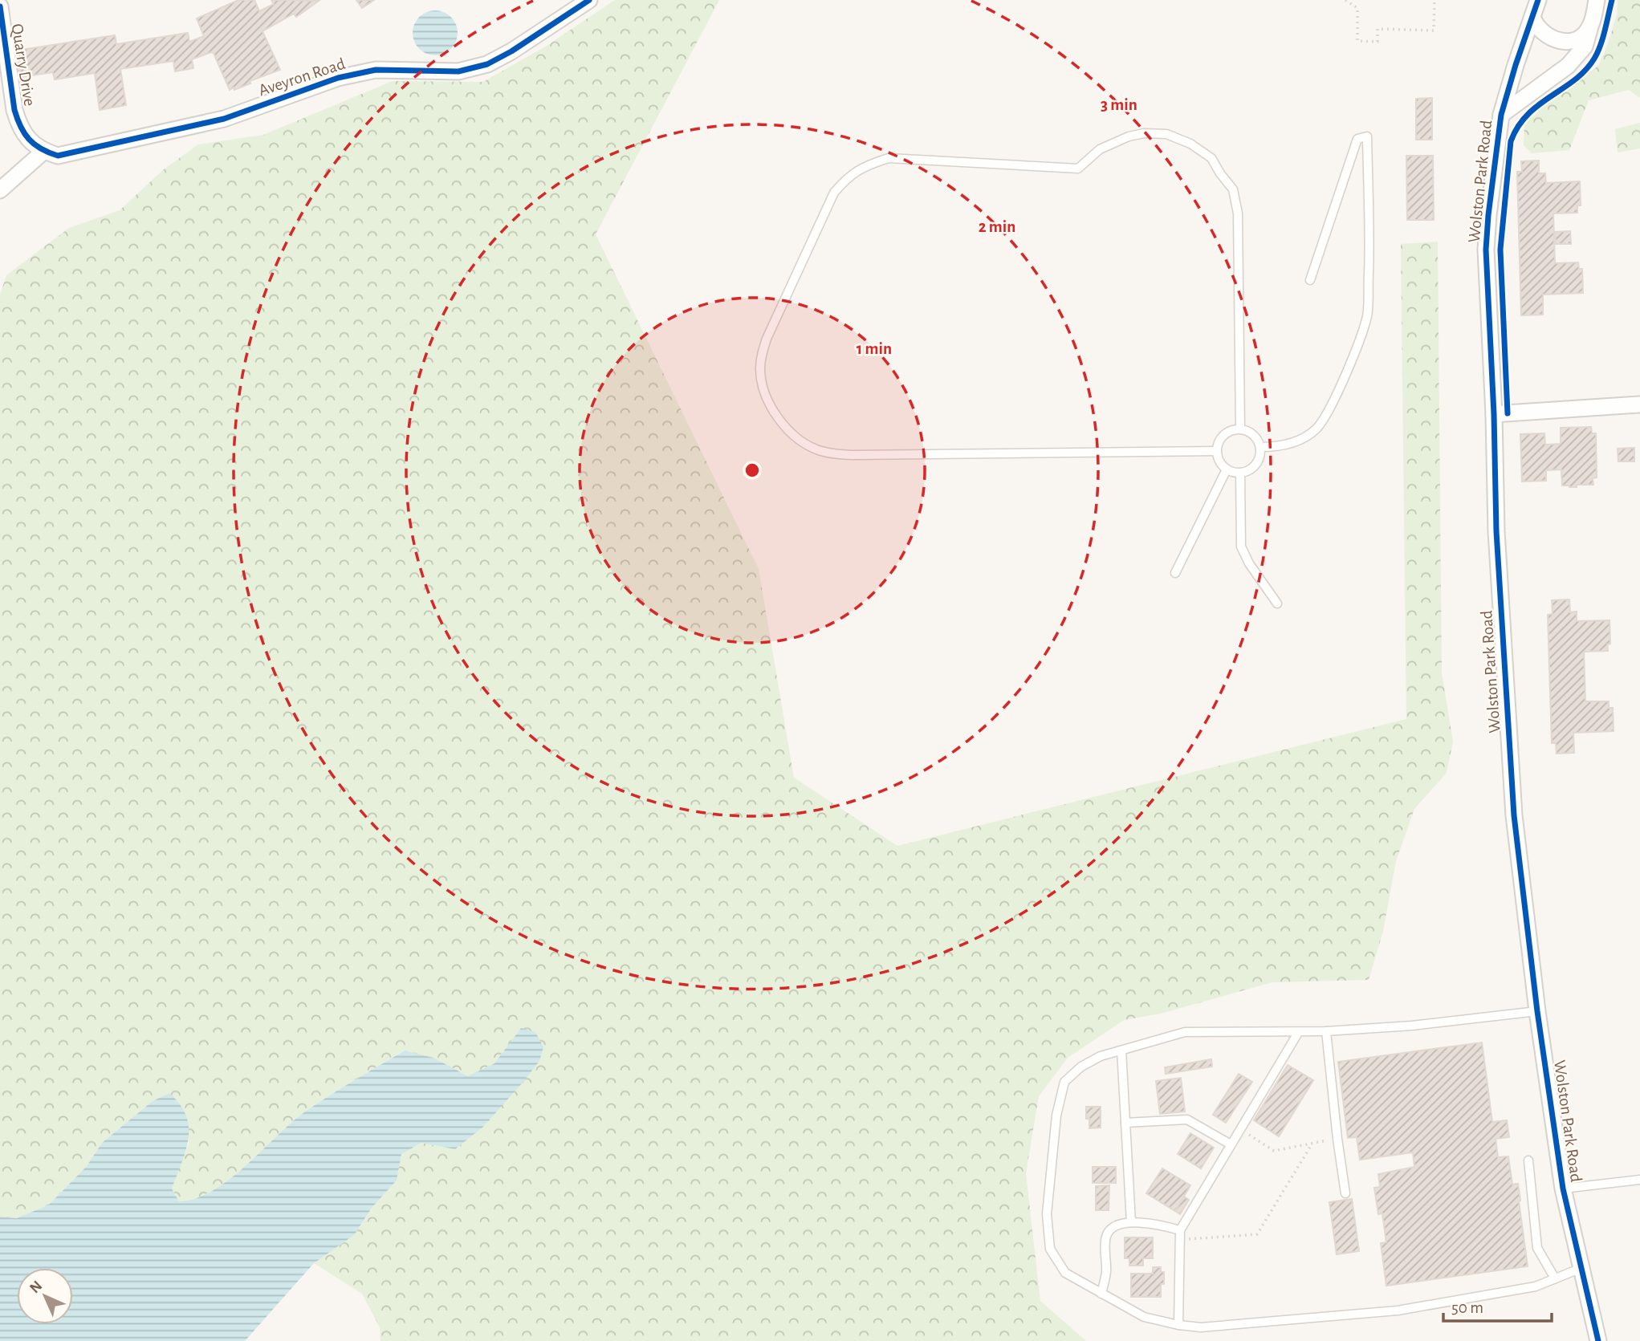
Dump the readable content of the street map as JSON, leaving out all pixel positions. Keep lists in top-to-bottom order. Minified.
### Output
{"streets":{"street":["Quarry Drive","Aveyron Road","Wolston Park Road"]},"crossings":[["Quarry Drive","Aveyron Road"]],"scale_bar":"50 m","north":"top left","rings":["3 min","2 min","1 min"]}
